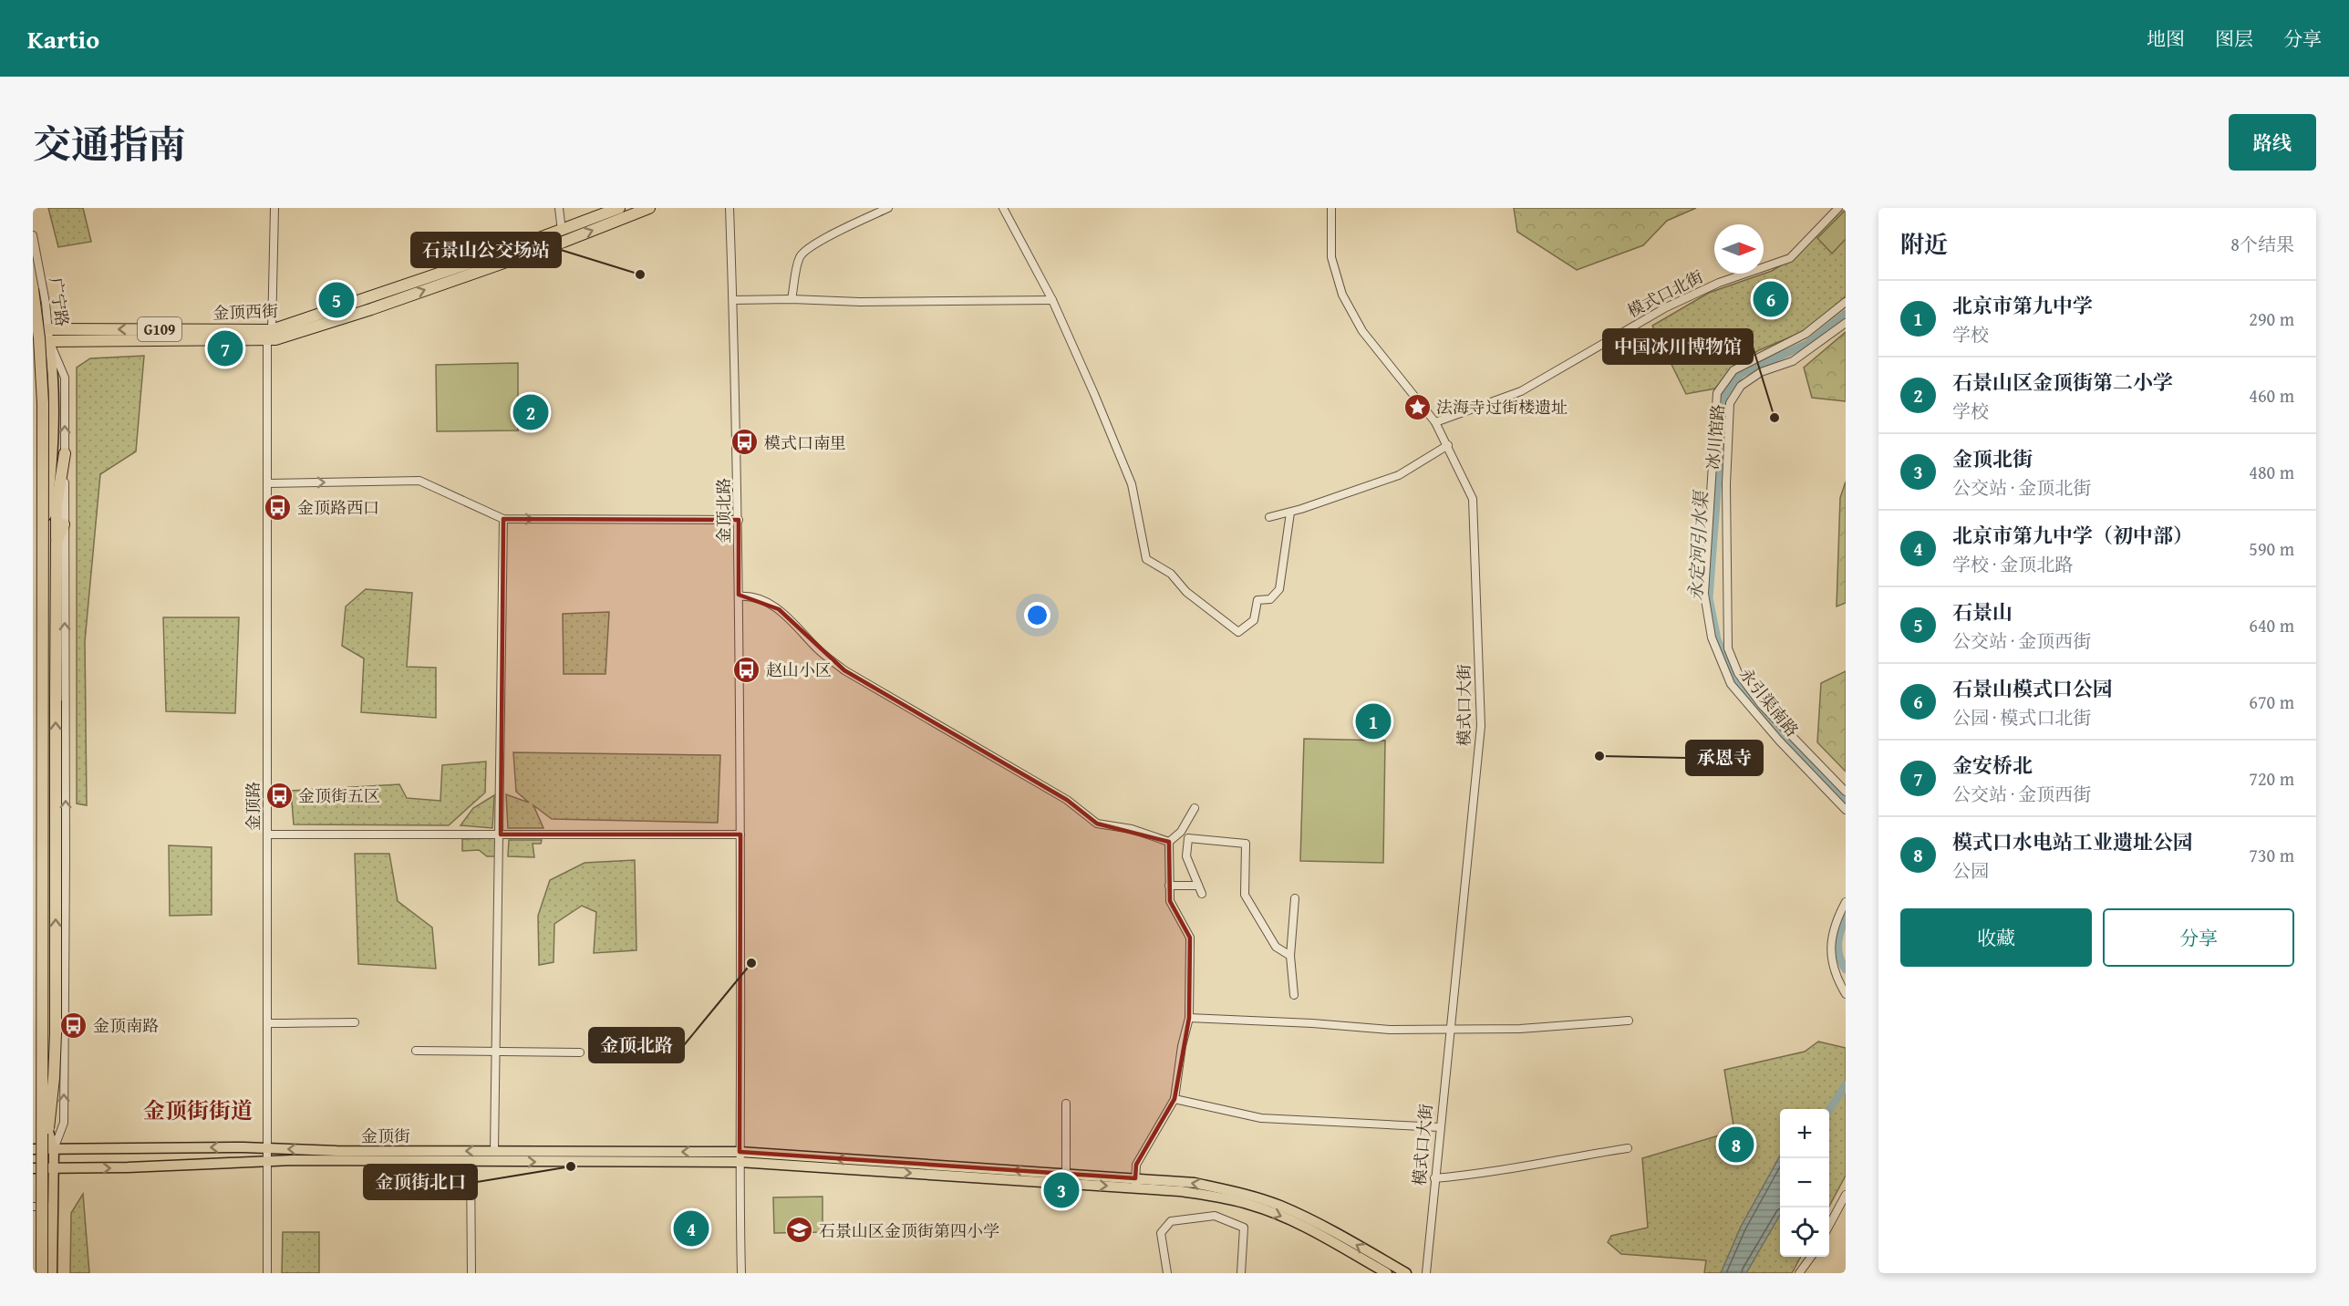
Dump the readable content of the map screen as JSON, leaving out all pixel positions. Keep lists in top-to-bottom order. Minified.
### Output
{"streets":{"highway":["金顶西街","G109"],"main road":["金顶街"],"street":["模式口北街","广宁路","冰川馆路","金顶北路","永引渠南路","模式口大街","金顶路"]},"crossings":[["模式口北街","模式口大街"],["广宁路","金顶西街"],["金顶西街","金顶路"],["金顶北路","金顶街"],["金顶路","金顶街"]],"districts":["金顶街街道"],"water":["永定河引水渠"],"places":{"other":["石景山公交场站","中国冰川博物馆","承恩寺","金顶北路","金顶街北口"],"place":["法海寺过街楼遗址"],"bus stop":["模式口南里","金顶路西口","赵山小区","金顶街五区","金顶南路"],"school or university":["石景山区金顶街第四小学"]},"north":"right","page":{"header":"Kartio","nav":["地图","图层","分享"],"title":"交通指南","buttons":["路线",["收藏","分享"]],"heading":["附近","8个结果"],"pins":["6","5","7","2","1","8","3","4"],"list":[{"mark":"1","name":"北京市第九中学","note":"学校","value":"290 m"},{"mark":"2","name":"石景山区金顶街第二小学","note":"学校","value":"460 m"},{"mark":"3","name":"金顶北街","note":"公交站 · 金顶北街","value":"480 m"},{"mark":"4","name":"北京市第九中学（初中部）","note":"学校 · 金顶北路","value":"590 m"},{"mark":"5","name":"石景山","note":"公交站 · 金顶西街","value":"640 m"},{"mark":"6","name":"石景山模式口公园","note":"公园 · 模式口北街","value":"670 m"},{"mark":"7","name":"金安桥北","note":"公交站 · 金顶西街","value":"720 m"},{"mark":"8","name":"模式口水电站工业遗址公园","note":"公园","value":"730 m"}],"map_buttons":["+","−"]}}
